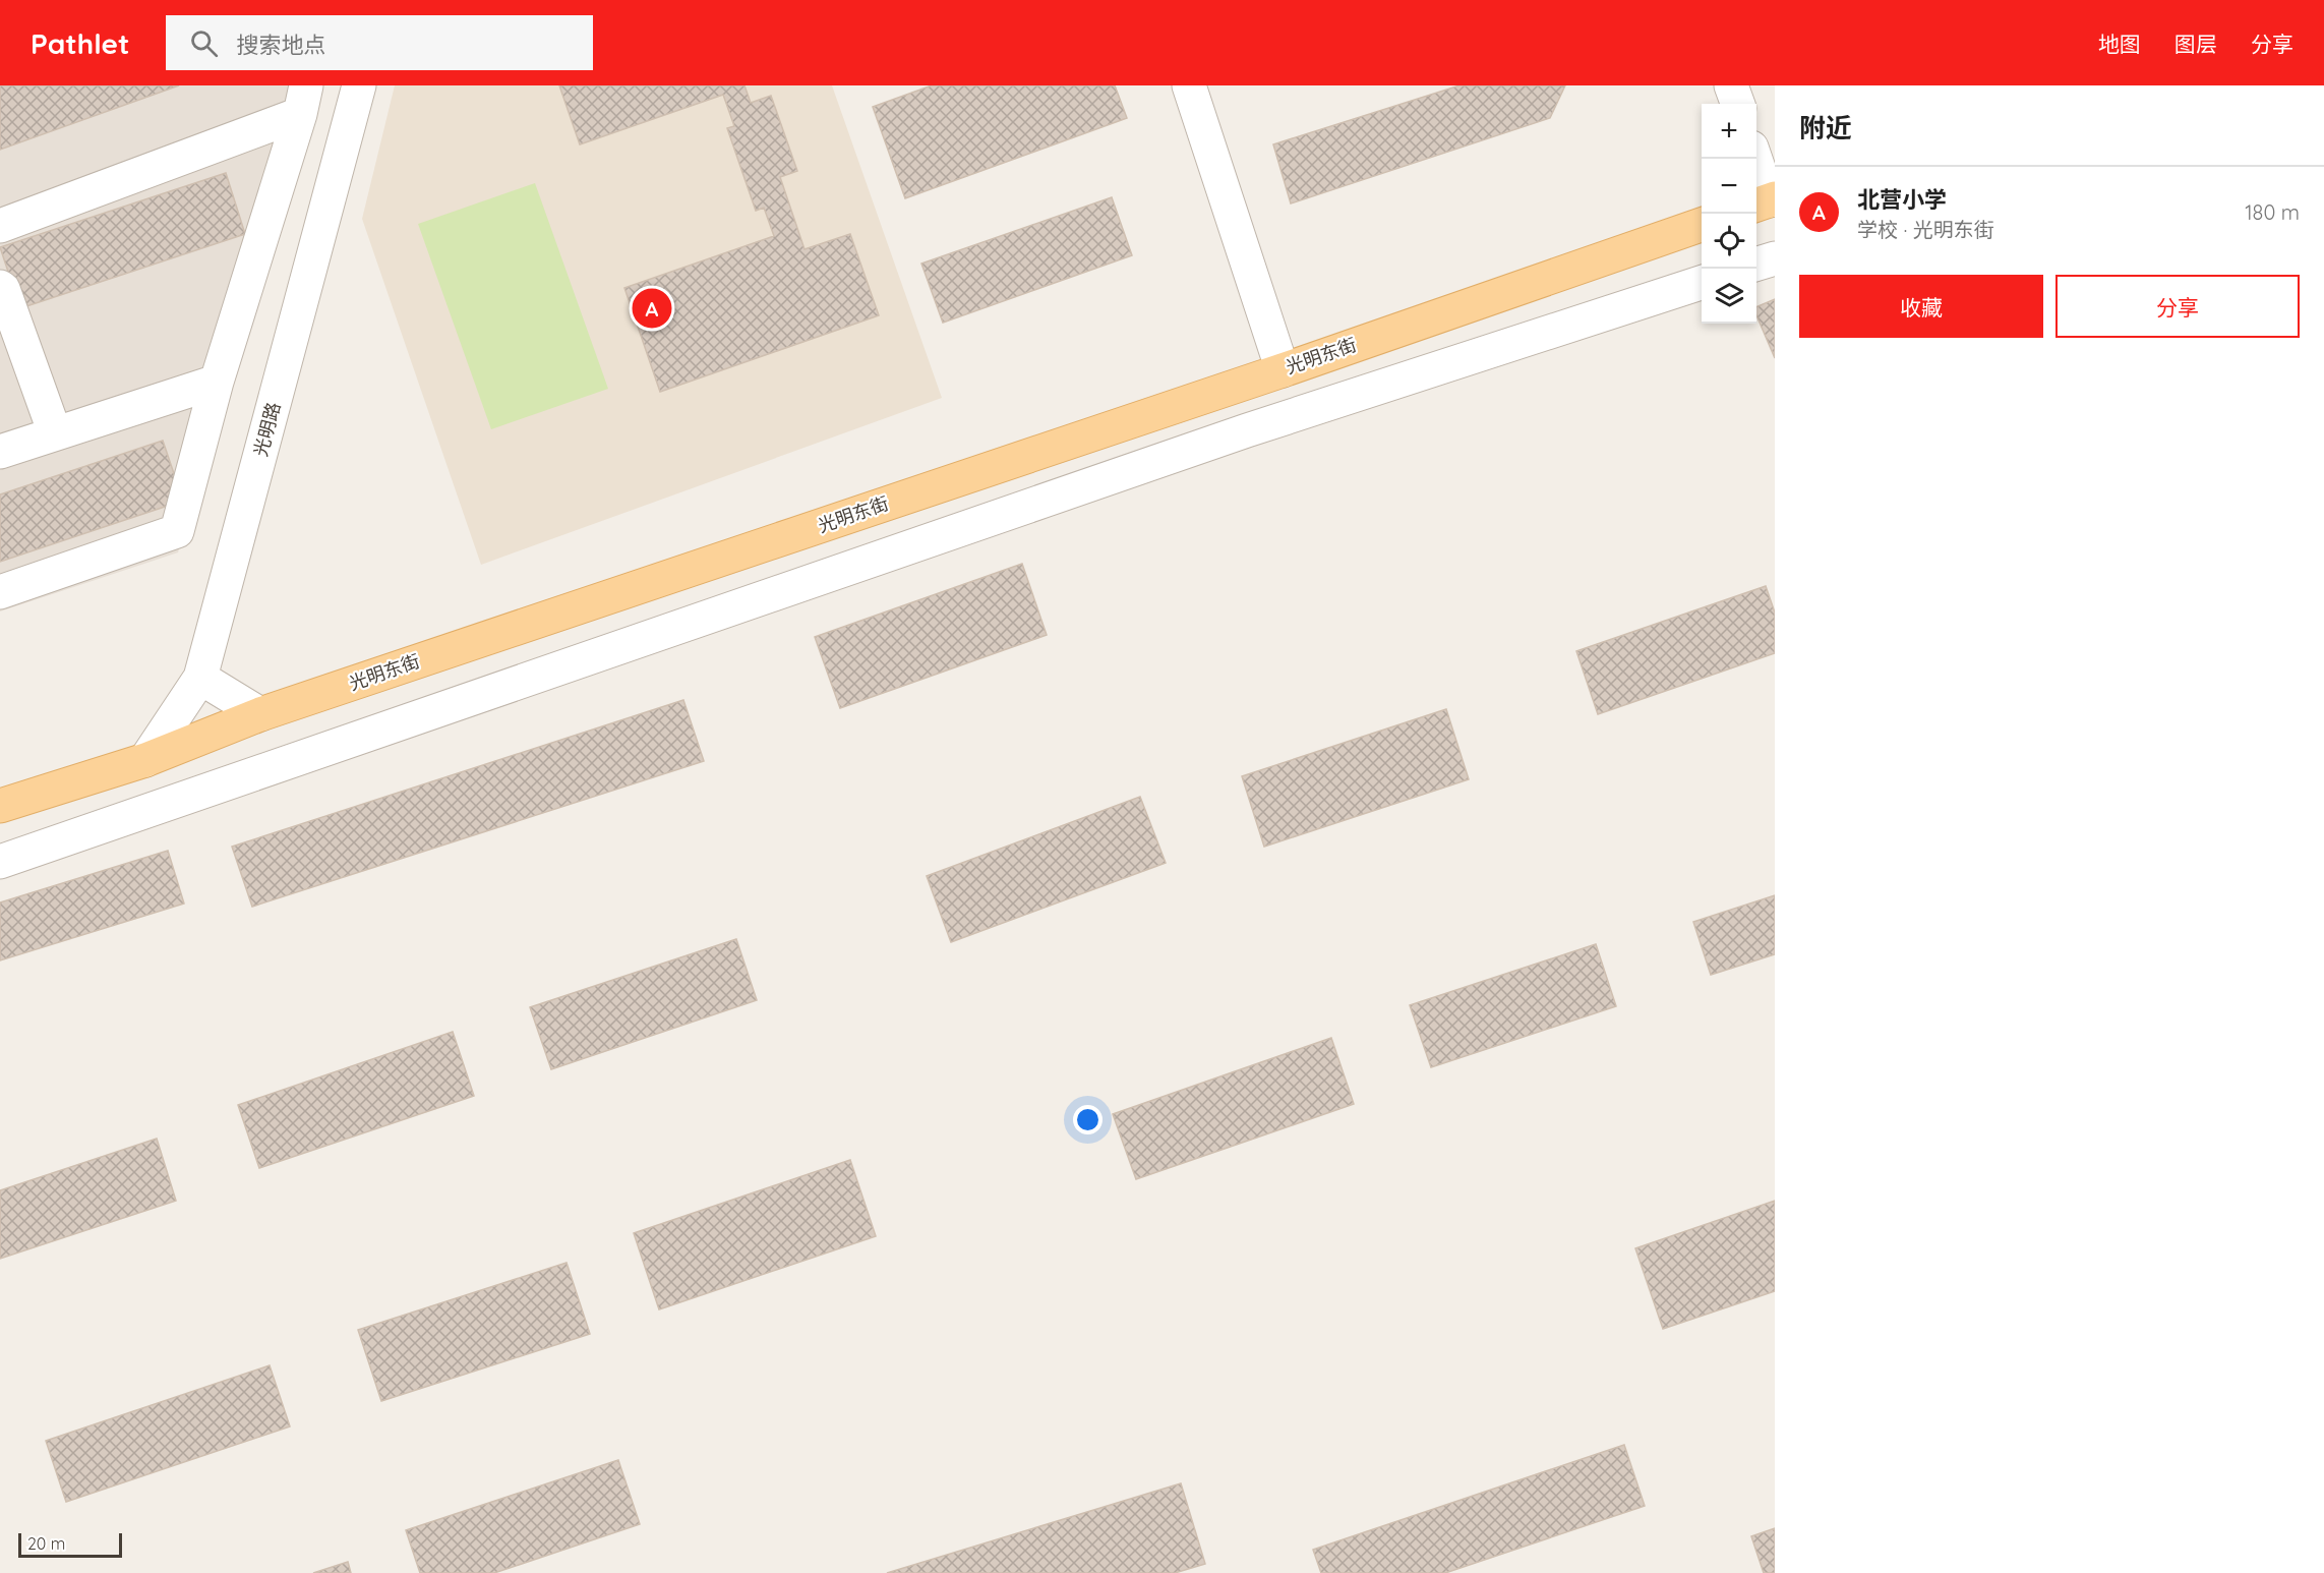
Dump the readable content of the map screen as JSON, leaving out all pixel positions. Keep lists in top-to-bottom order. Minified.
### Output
{"streets":{"main road":["光明东街"],"street":["光明路"]},"crossings":[["光明东街","光明路"]],"scale_bar":"20 m","page":{"header":"Pathlet","search":"搜索地点","nav":["地图","图层","分享"],"heading":"附近","map_buttons":["+","−"],"list":[{"mark":"A","name":"北营小学","note":"学校 · 光明东街","value":"180 m"}],"buttons":["收藏","分享"],"pins":"A","scale":"20 m"}}
